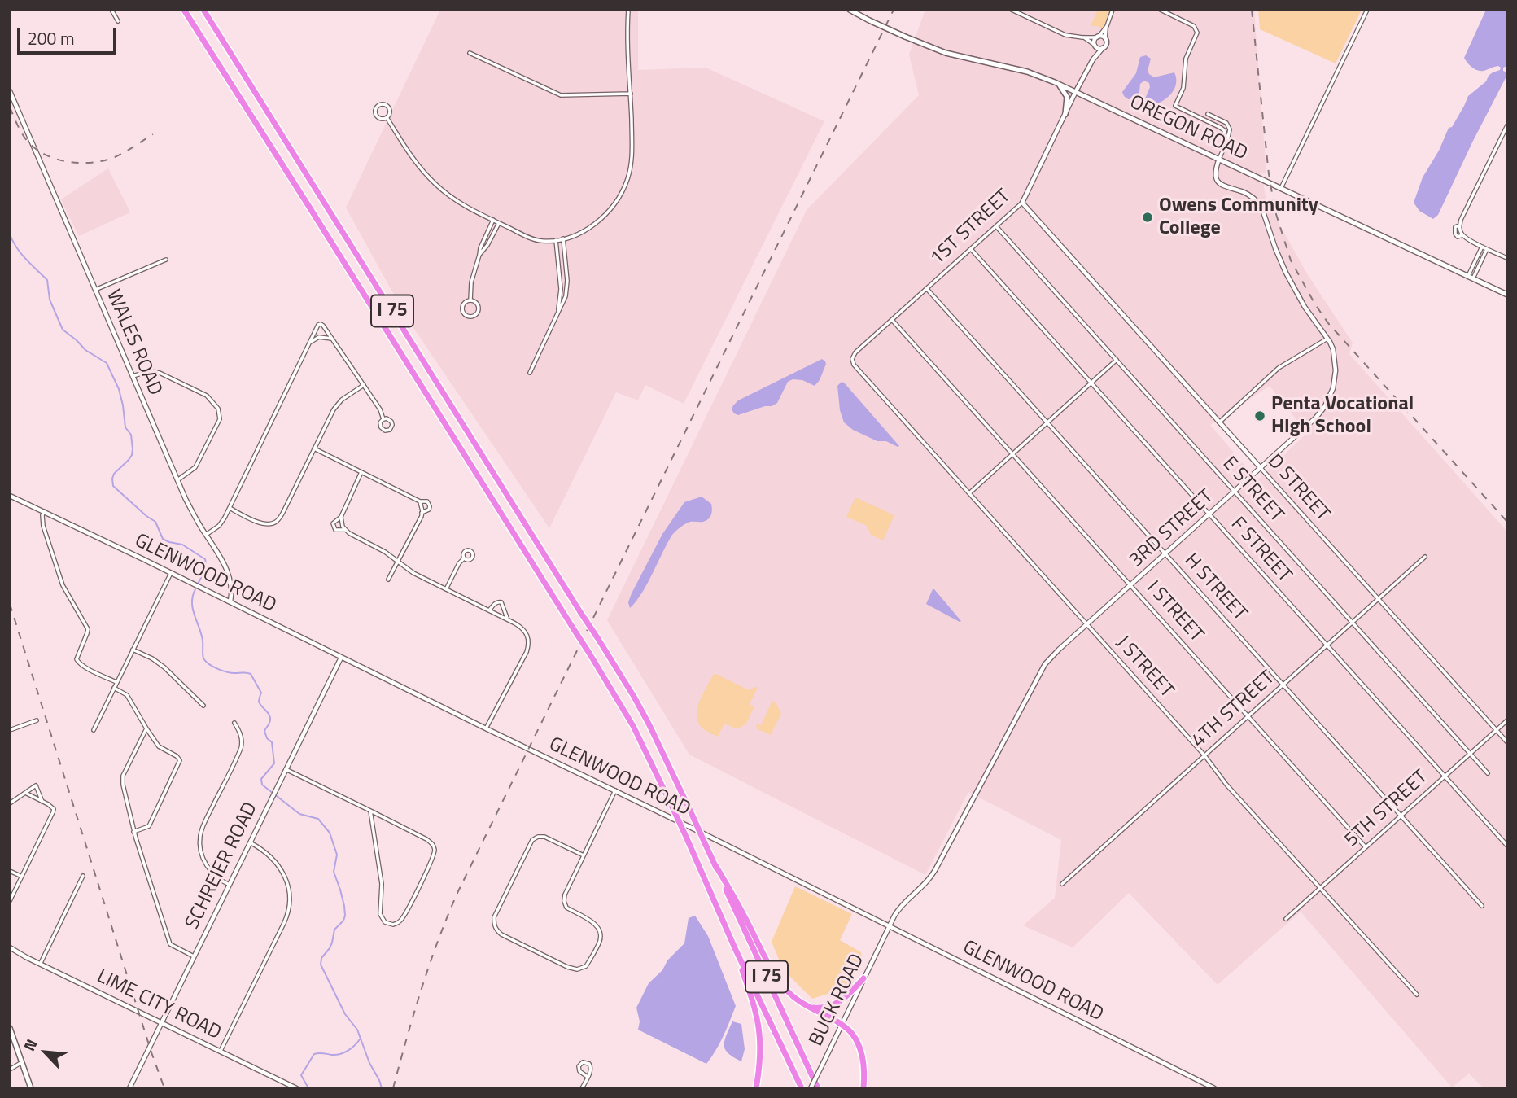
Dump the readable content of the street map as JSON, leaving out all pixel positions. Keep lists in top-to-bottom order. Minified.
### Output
{"streets":{"highway":["I 75"],"main road":["OREGON ROAD"],"street":["1ST STREET","WALES ROAD","D STREET","E STREET","3RD STREET","F STREET","GLENWOOD ROAD","H STREET","I STREET","J STREET","4TH STREET","5TH STREET","SCHREIER ROAD","BUCK ROAD","LIME CITY ROAD"]},"crossings":[["OREGON ROAD","1ST STREET"],["OREGON ROAD","3RD STREET"],["1ST STREET","D STREET"],["1ST STREET","E STREET"],["1ST STREET","F STREET"],["1ST STREET","H STREET"],["1ST STREET","I STREET"],["1ST STREET","J STREET"],["WALES ROAD","GLENWOOD ROAD"],["D STREET","3RD STREET"],["D STREET","4TH STREET"],["D STREET","5TH STREET"],["E STREET","3RD STREET"],["E STREET","4TH STREET"],["E STREET","5TH STREET"],["3RD STREET","F STREET"],["3RD STREET","GLENWOOD ROAD"],["3RD STREET","H STREET"],["3RD STREET","I STREET"],["3RD STREET","J STREET"],["3RD STREET","BUCK ROAD"],["F STREET","4TH STREET"],["F STREET","5TH STREET"],["GLENWOOD ROAD","SCHREIER ROAD"],["GLENWOOD ROAD","BUCK ROAD"],["H STREET","4TH STREET"],["H STREET","5TH STREET"],["I STREET","4TH STREET"],["I STREET","5TH STREET"],["J STREET","4TH STREET"],["J STREET","5TH STREET"],["SCHREIER ROAD","LIME CITY ROAD"]],"places":["Owens Community College","Penta Vocational High School"],"scale_bar":"200 m","north":"top left"}
